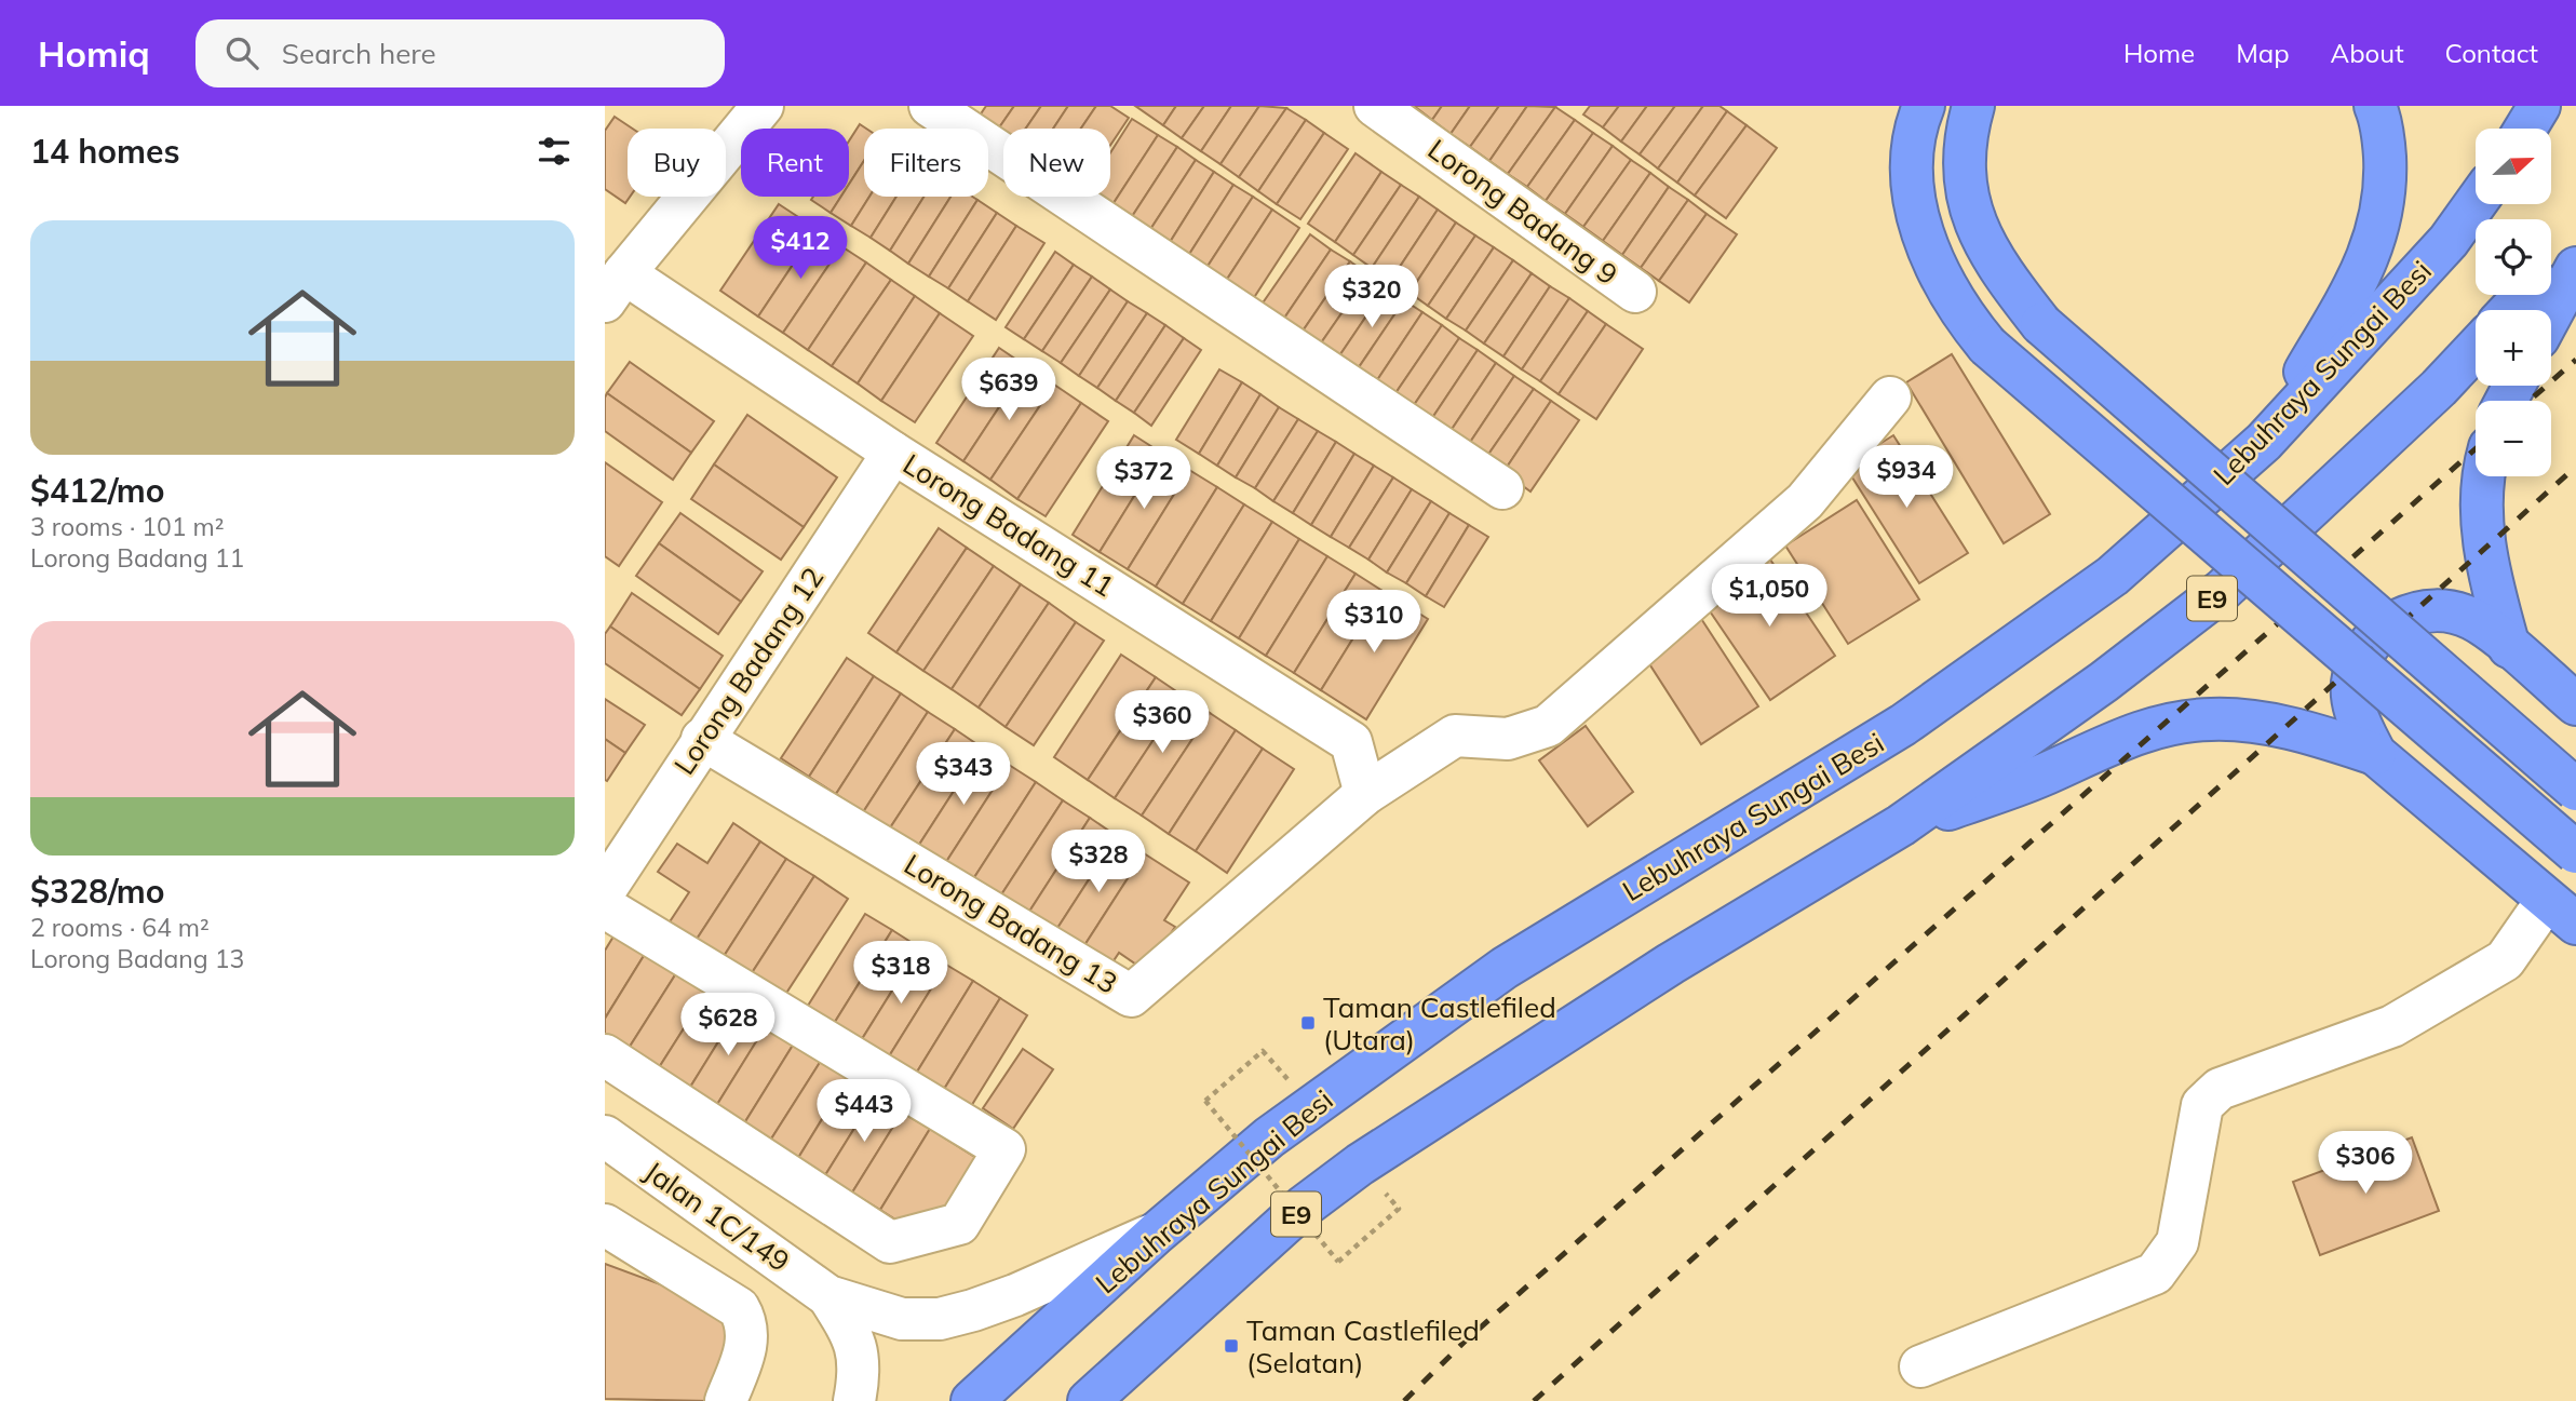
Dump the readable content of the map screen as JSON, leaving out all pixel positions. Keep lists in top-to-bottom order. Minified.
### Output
{"streets":{"highway":["Lebuhraya Sungai Besi","E9"],"street":["Lorong Badang 9","Lorong Badang 11","Lorong Badang 12","Lorong Badang 13","Jalan 1C/149"]},"crossings":[["Lebuhraya Sungai Besi","Jalan 1C/149"],["Lorong Badang 11","Lorong Badang 12"],["Lorong Badang 11","Lorong Badang 13"],["Lorong Badang 12","Lorong Badang 13"]],"places":{"transit":["Taman Castlefiled (Utara)","Taman Castlefiled (Selatan)"]},"north":"right","page":{"header":"Homiq","search":"Search here","nav":["Home","Map","About","Contact"],"heading":"14 homes","map_buttons":["+","−"],"chip":["Buy","Rent","Filters","New"],"list":[{"name":"$412/mo","note":"3 rooms · 101 m² · Lorong Badang 11"},{"name":"$328/mo","note":"2 rooms · 64 m² · Lorong Badang 13"}],"price":["$412","$320","$639","$934","$372","$1,050","$310","$360","$343","$328","$318","$628","$443","$306"]}}
